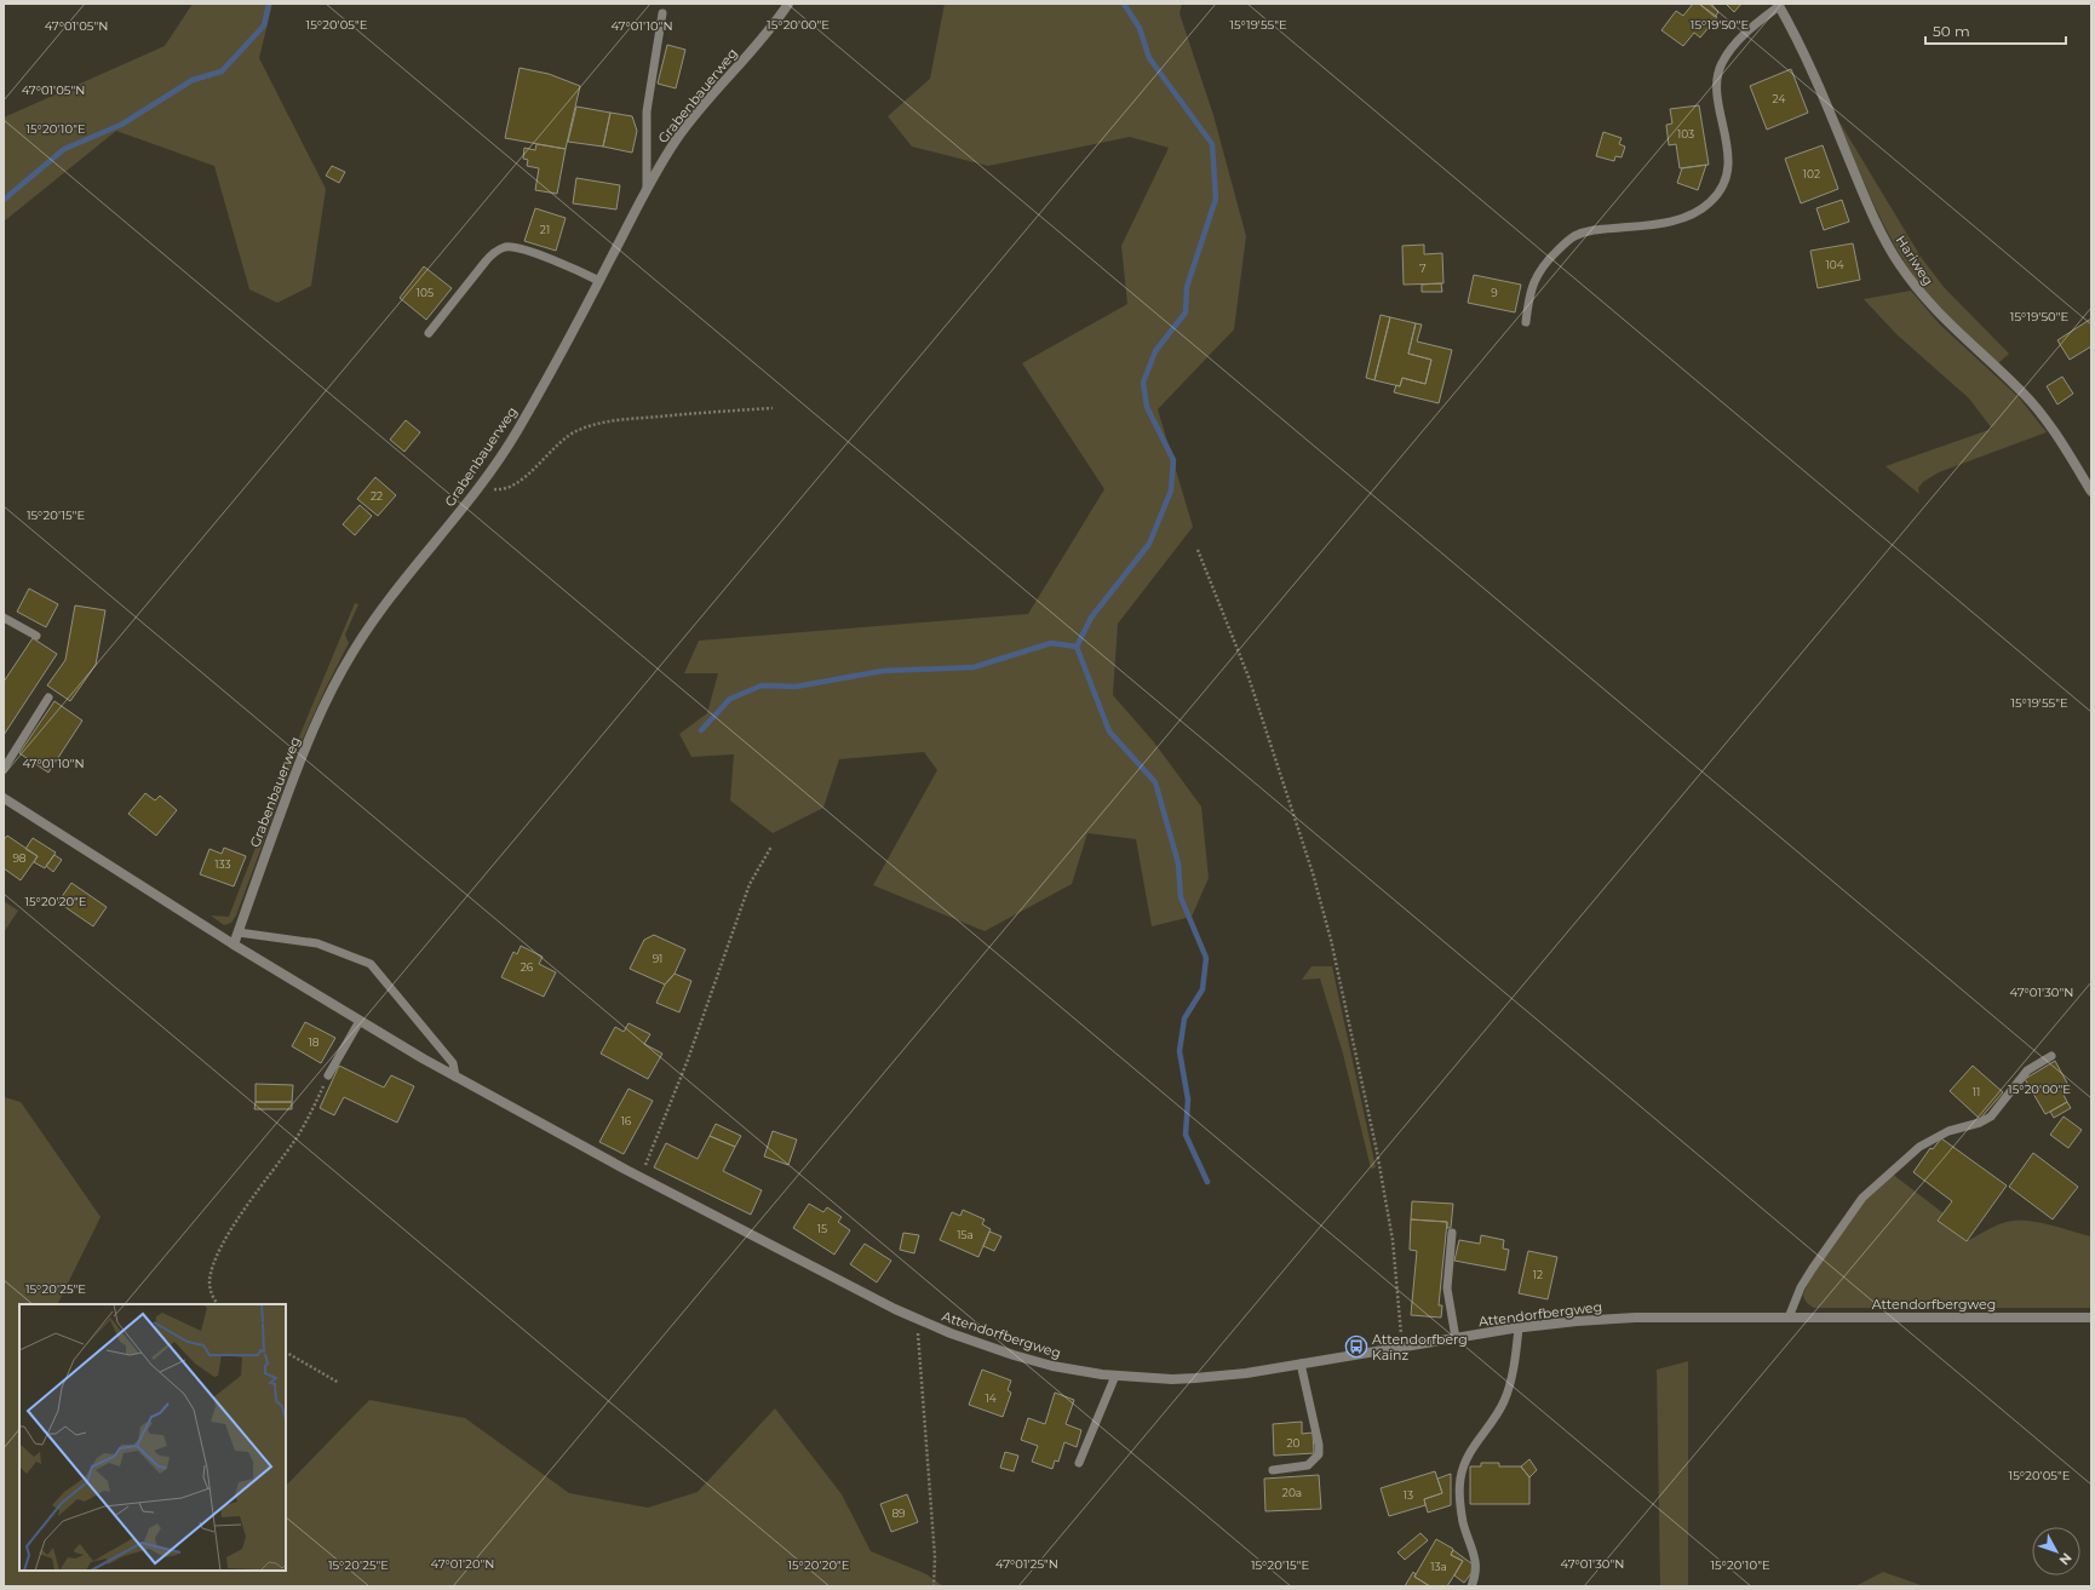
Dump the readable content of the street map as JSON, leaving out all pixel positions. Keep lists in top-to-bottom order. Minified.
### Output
{"streets":{"street":["Grabenbauerweg","Hariweg","Attendorfbergweg"]},"crossings":[["Grabenbauerweg","Attendorfbergweg"]],"places":{"bus stop":["Attendorfberg Kainz"]},"house_numbers":["24","103","102","21","104","7","105","9","22","98","133","91","26","18","11","16","15","15a","12","14","20","20a","13","89","13a"],"scale_bar":"50 m","north":"bottom right","coordinates":["15°20'05\"E","15°20'00\"E","15°19'55\"E","15°19'50\"E","47°01'05\"N","47°01'10\"N","15°20'10\"E","15°20'15\"E","15°20'20\"E","47°01'30\"N","15°20'25\"E","47°01'20\"N","47°01'25\"N"]}
